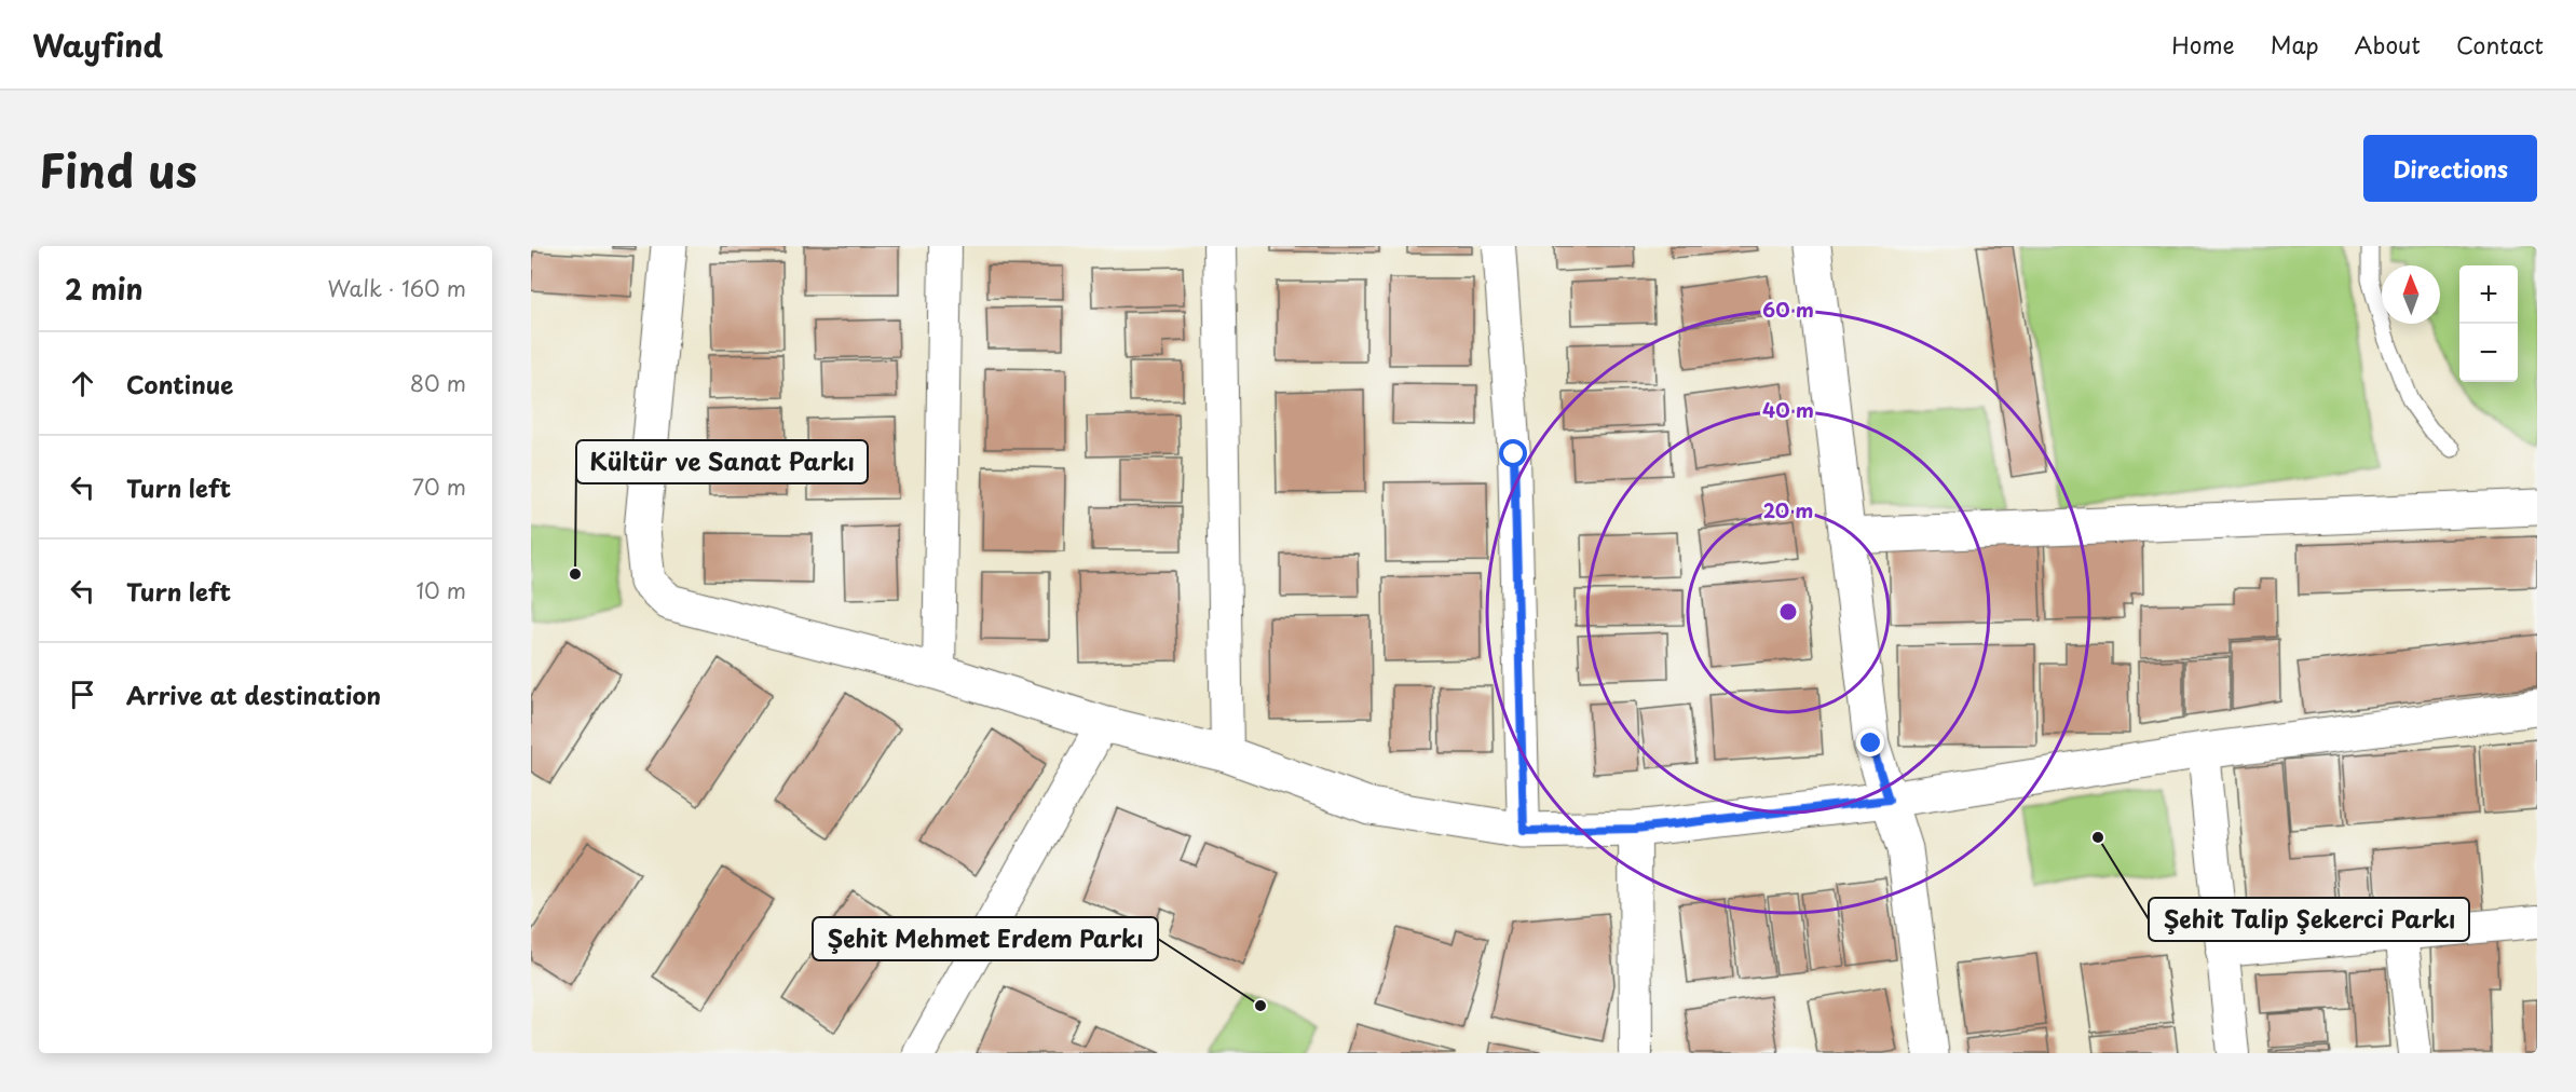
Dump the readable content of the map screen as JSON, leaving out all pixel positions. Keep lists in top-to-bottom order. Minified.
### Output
{"places":["Kültür ve Sanat Parkı","Şehit Talip Şekerci Parkı","Şehit Mehmet Erdem Parkı"],"north":"top","page":{"header":"Wayfind","nav":["Home","Map","About","Contact"],"title":"Find us","buttons":"Directions","heading":["2 min","Walk · 160 m"],"map_buttons":["+","−"],"list":[["Continue","80 m"],["Turn left","70 m"],["Turn left","10 m"],"Arrive at destination"]},"rings":["60 m","40 m","20 m"]}
